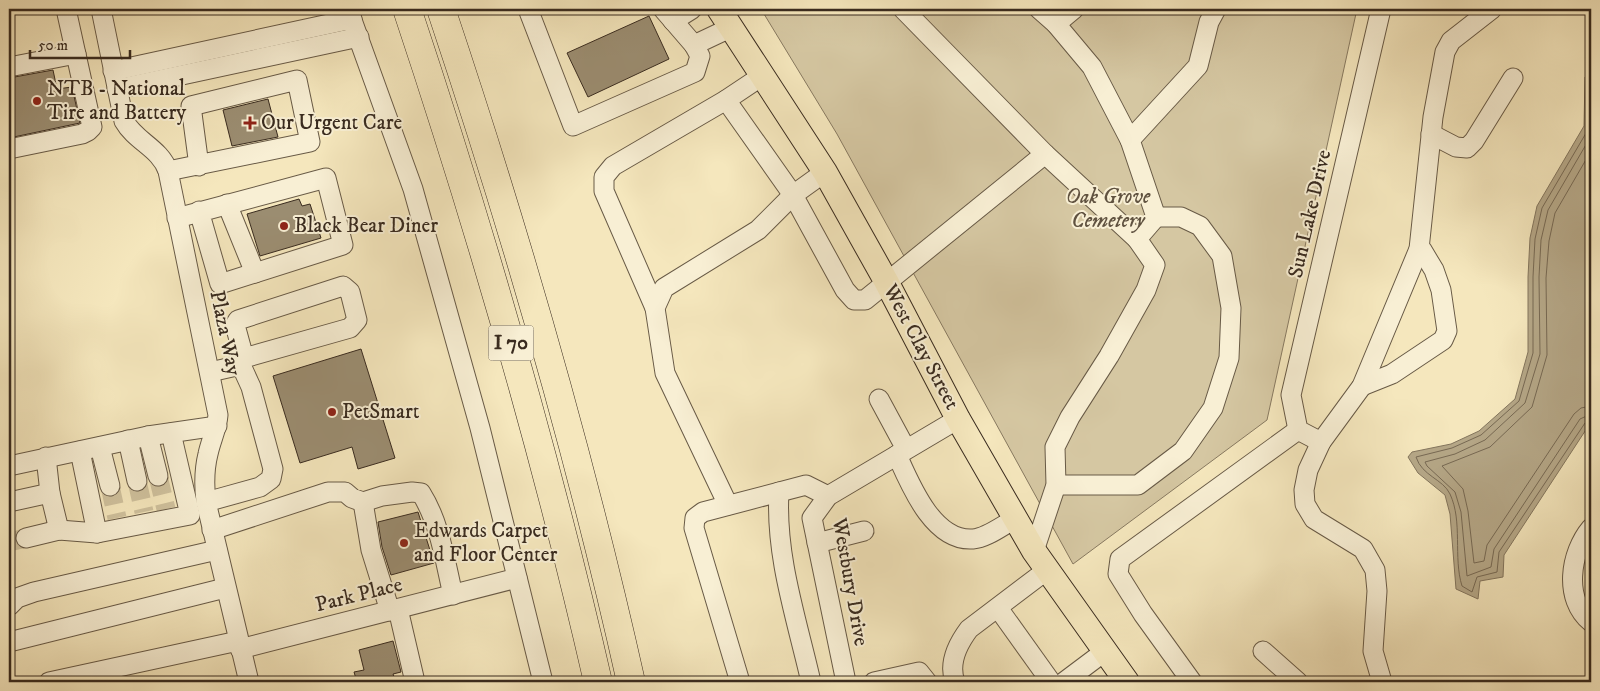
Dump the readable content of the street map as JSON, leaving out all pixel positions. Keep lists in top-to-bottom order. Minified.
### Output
{"streets":{"highway":["I 70"],"main road":["West Clay Street"],"street":["Sun Lake Drive","Plaza Way","Westbury Drive","Park Place"]},"crossings":[["Plaza Way","Park Place"],["West Clay Street","Westbury Drive"]],"parks":["Oak Grove Cemetery"],"places":{"other":["NTB - National Tire and Battery","Black Bear Diner","PetSmart","Edwards Carpet and Floor Center"],"health":["Our Urgent Care"]},"scale_bar":"50 m"}
